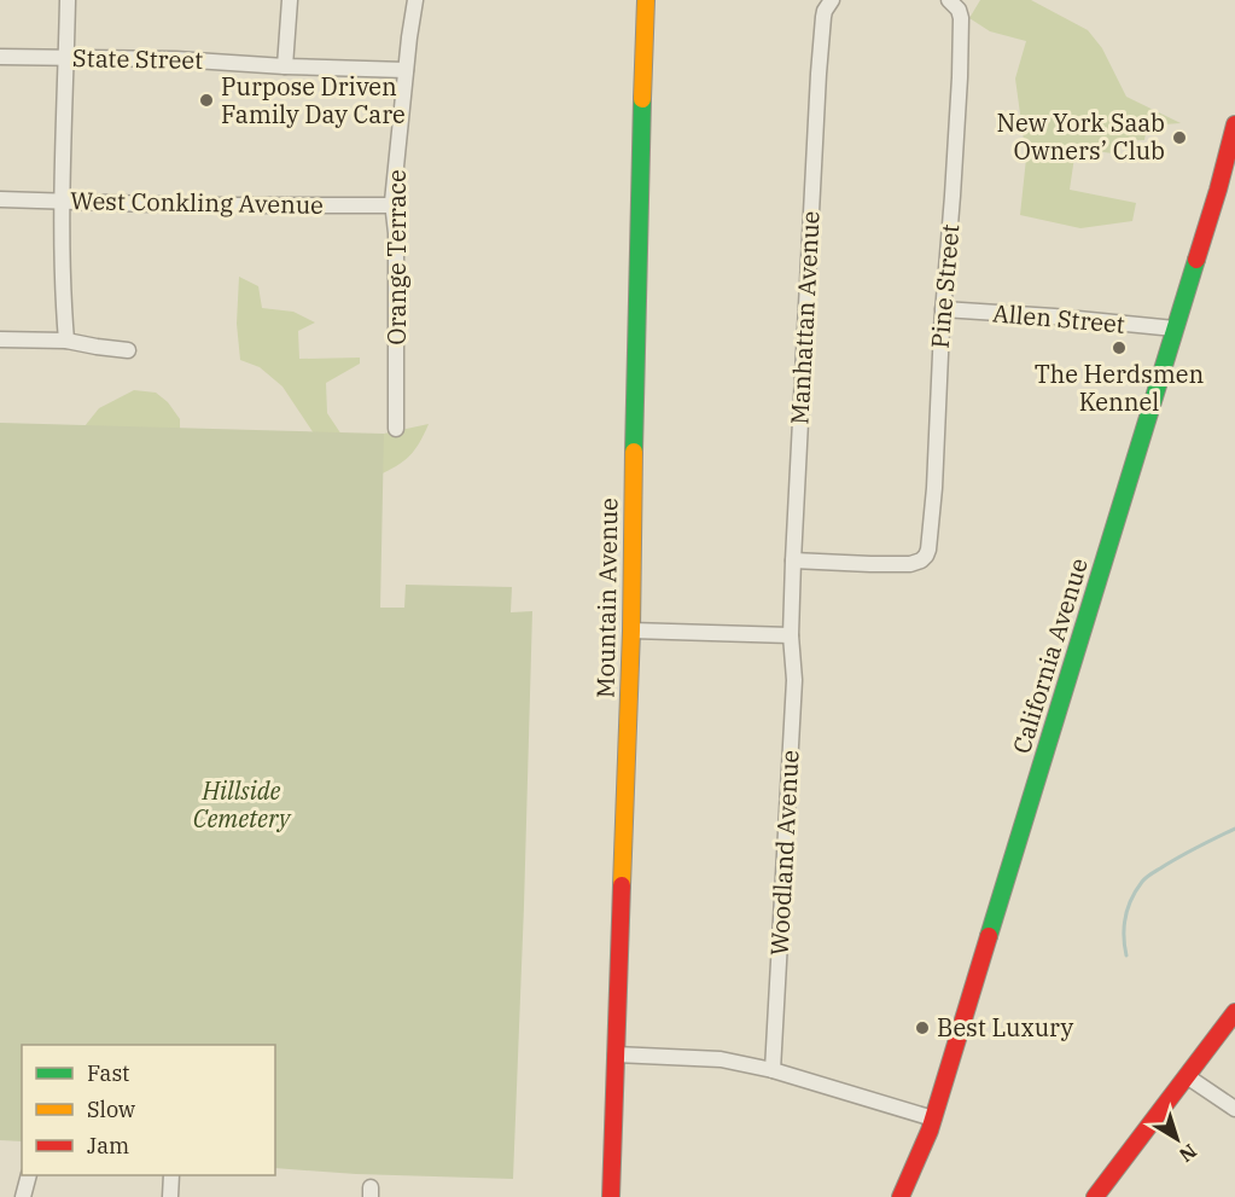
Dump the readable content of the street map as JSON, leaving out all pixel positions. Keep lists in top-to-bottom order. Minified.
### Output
{"streets":{"street":["State Street","West Conkling Avenue","Orange Terrace","Pine Street","Manhattan Avenue","Allen Street","Mountain Avenue","California Avenue","Woodland Avenue"]},"crossings":[["State Street","Orange Terrace"],["West Conkling Avenue","Orange Terrace"],["Pine Street","Manhattan Avenue"],["Pine Street","Allen Street"],["Manhattan Avenue","Woodland Avenue"],["Allen Street","California Avenue"]],"parks":["Hillside Cemetery"],"places":["Purpose Driven Family Day Care","New York Saab Owners’ Club","The Herdsmen Kennel","Best Luxury"],"legend":["Fast","Slow","Jam"],"north":"bottom right"}
